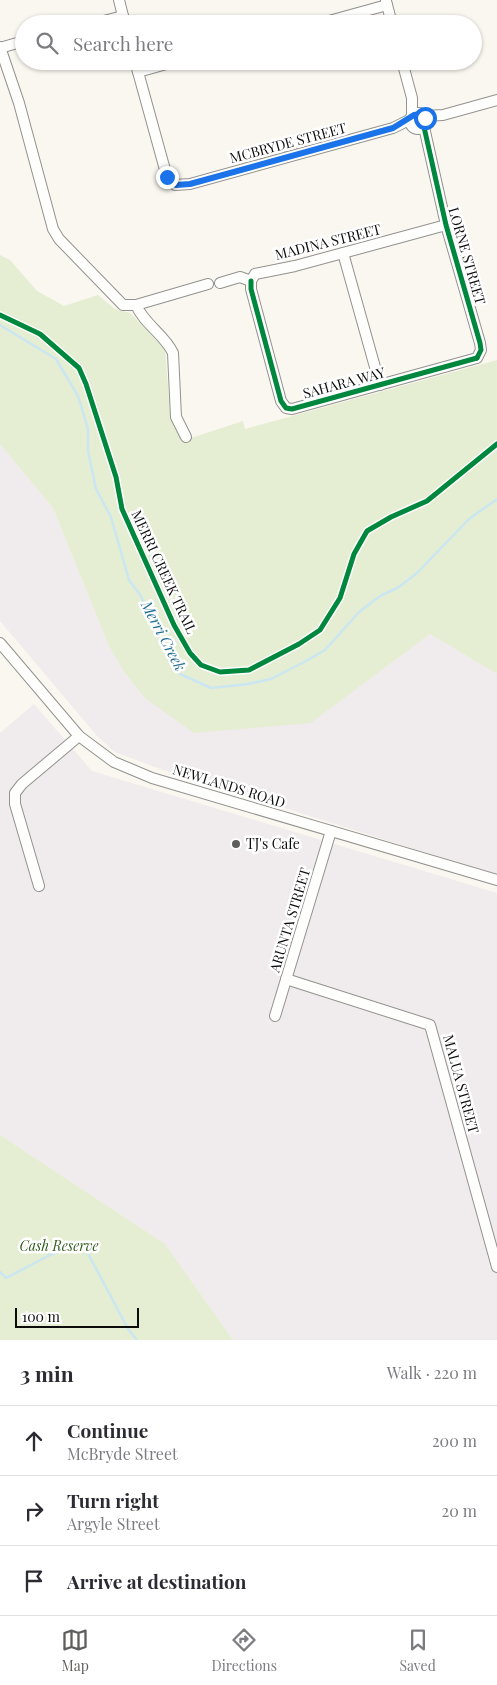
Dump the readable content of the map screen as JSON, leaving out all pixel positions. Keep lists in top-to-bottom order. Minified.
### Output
{"streets":{"street":["MCBRYDE STREET","MADINA STREET","LORNE STREET","SAHARA WAY","NEWLANDS ROAD","ARUNTA STREET","MALUA STREET"],"cycle path":["MERRI CREEK TRAIL"]},"crossings":[["MCBRYDE STREET","LORNE STREET"],["MADINA STREET","LORNE STREET"],["MADINA STREET","SAHARA WAY"],["LORNE STREET","SAHARA WAY"],["NEWLANDS ROAD","ARUNTA STREET"],["ARUNTA STREET","MALUA STREET"]],"water":["Merri Creek"],"parks":["Cash Reserve"],"places":["TJ's Cafe"],"scale_bar":"100 m","page":{"search":"Search here","scale":"100 m","heading":["3 min","Walk · 220 m"],"list":[["Continue","McBryde Street","200 m"],["Turn right","Argyle Street","20 m"],"Arrive at destination"],"nav":["Map","Directions","Saved"]}}
